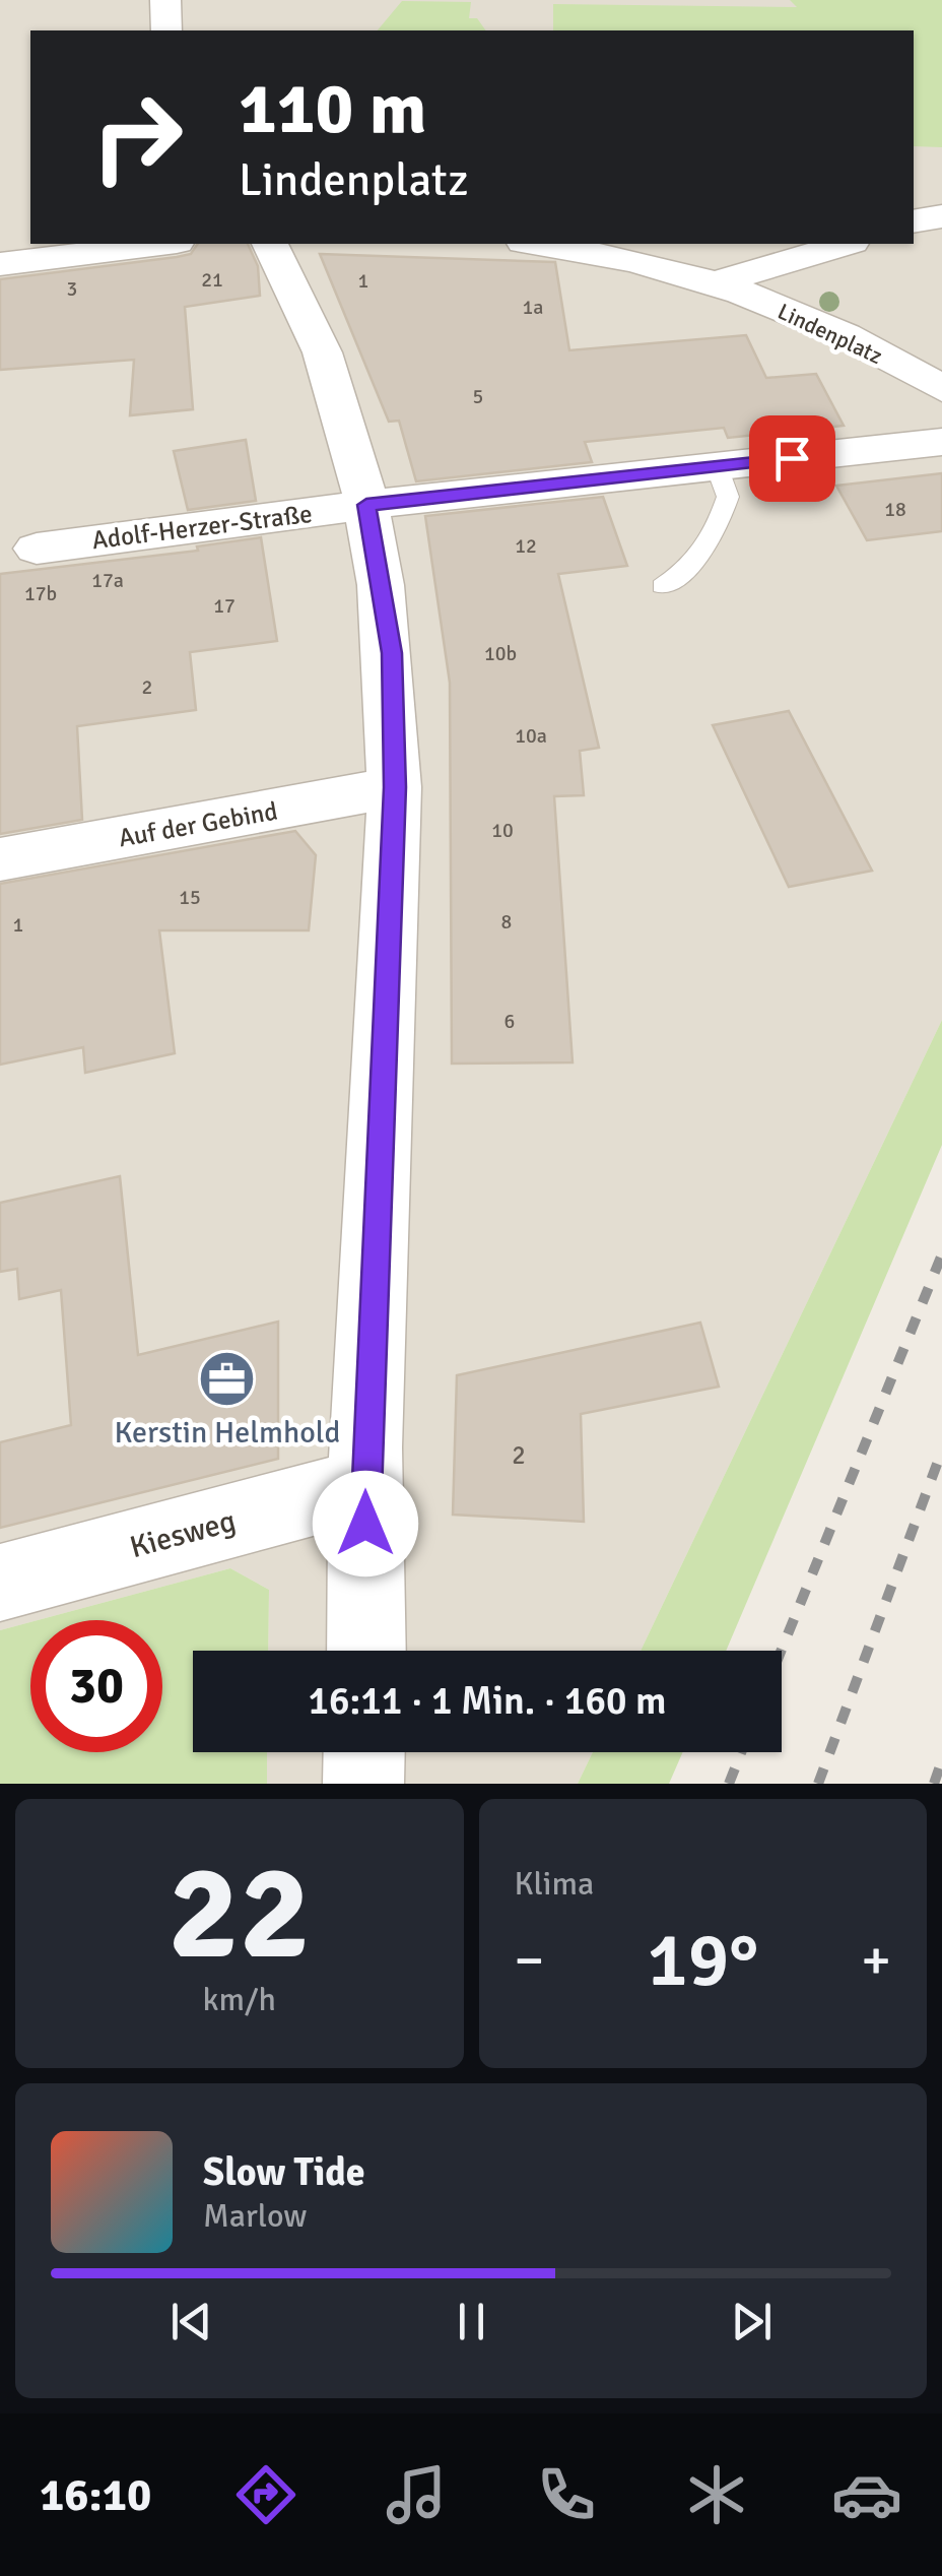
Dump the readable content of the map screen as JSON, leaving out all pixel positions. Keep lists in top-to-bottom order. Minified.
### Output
{"streets":{"street":["Lindenplatz","Adolf-Herzer-Straße","Auf der Gebind","Kiesweg"]},"places":{"office":["Kerstin Helmhold"]},"house_numbers":["21","1","3","1a","5","18","12","17a","17b","17","10b","2","10a","10","15","8","1","6","2"],"page":{"turn":["110 m","Lindenplatz"],"limit":"30","trip":"16:11 · 1 Min. · 160 m","tile":[["22","km/h"],"Klima"],"heat":["−","19°","+"],"song":["Slow Tide","Marlow"],"tabs":"16:10"}}
